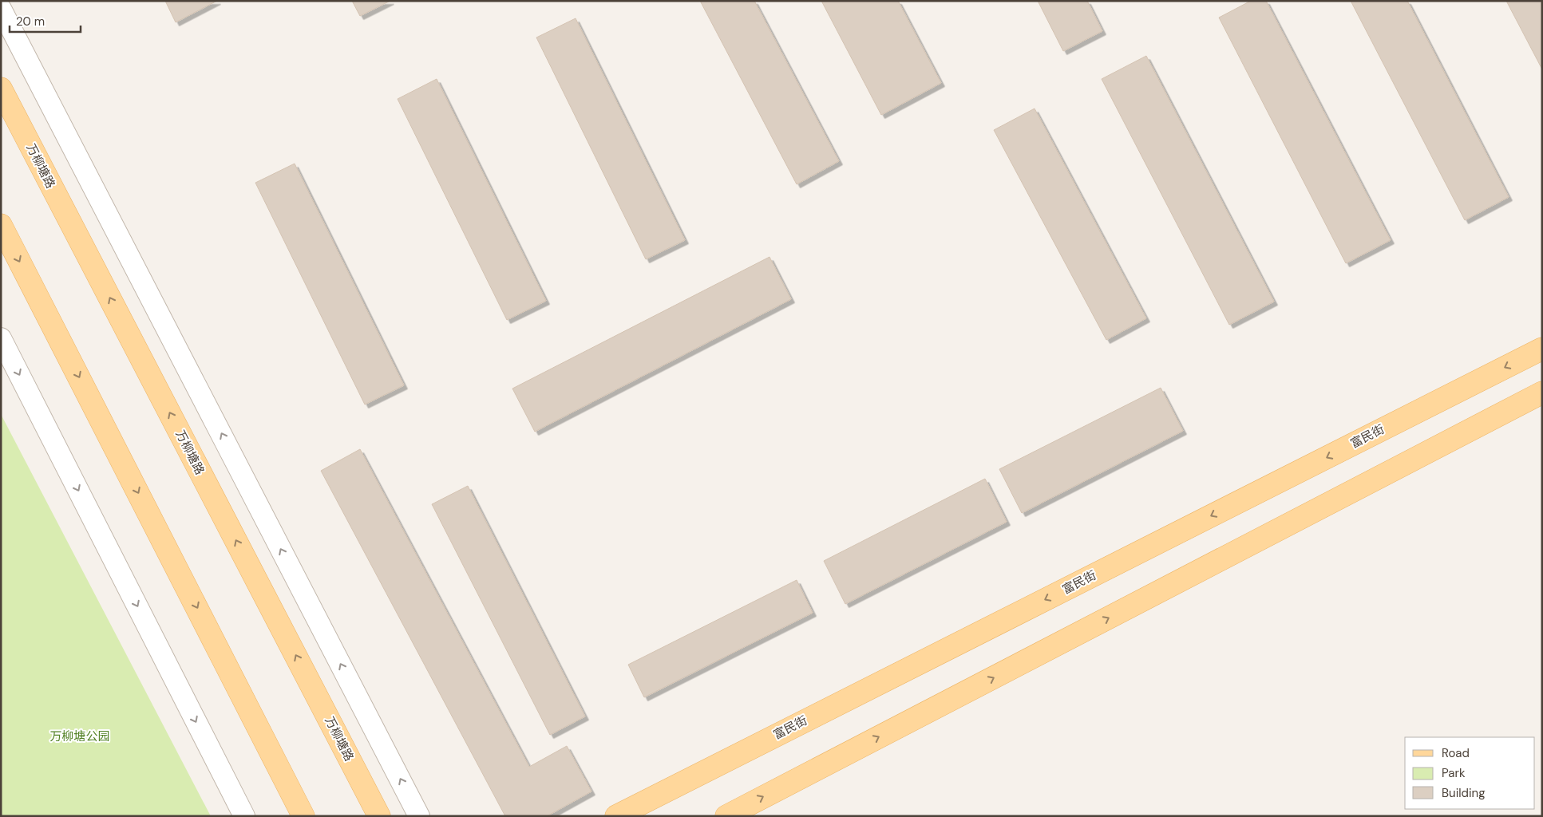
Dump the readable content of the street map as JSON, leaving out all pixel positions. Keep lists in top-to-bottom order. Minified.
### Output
{"streets":{"main road":["万柳塘路","富民街"]},"parks":["万柳塘公园"],"legend":["Road","Park","Building"],"scale_bar":"20 m"}
